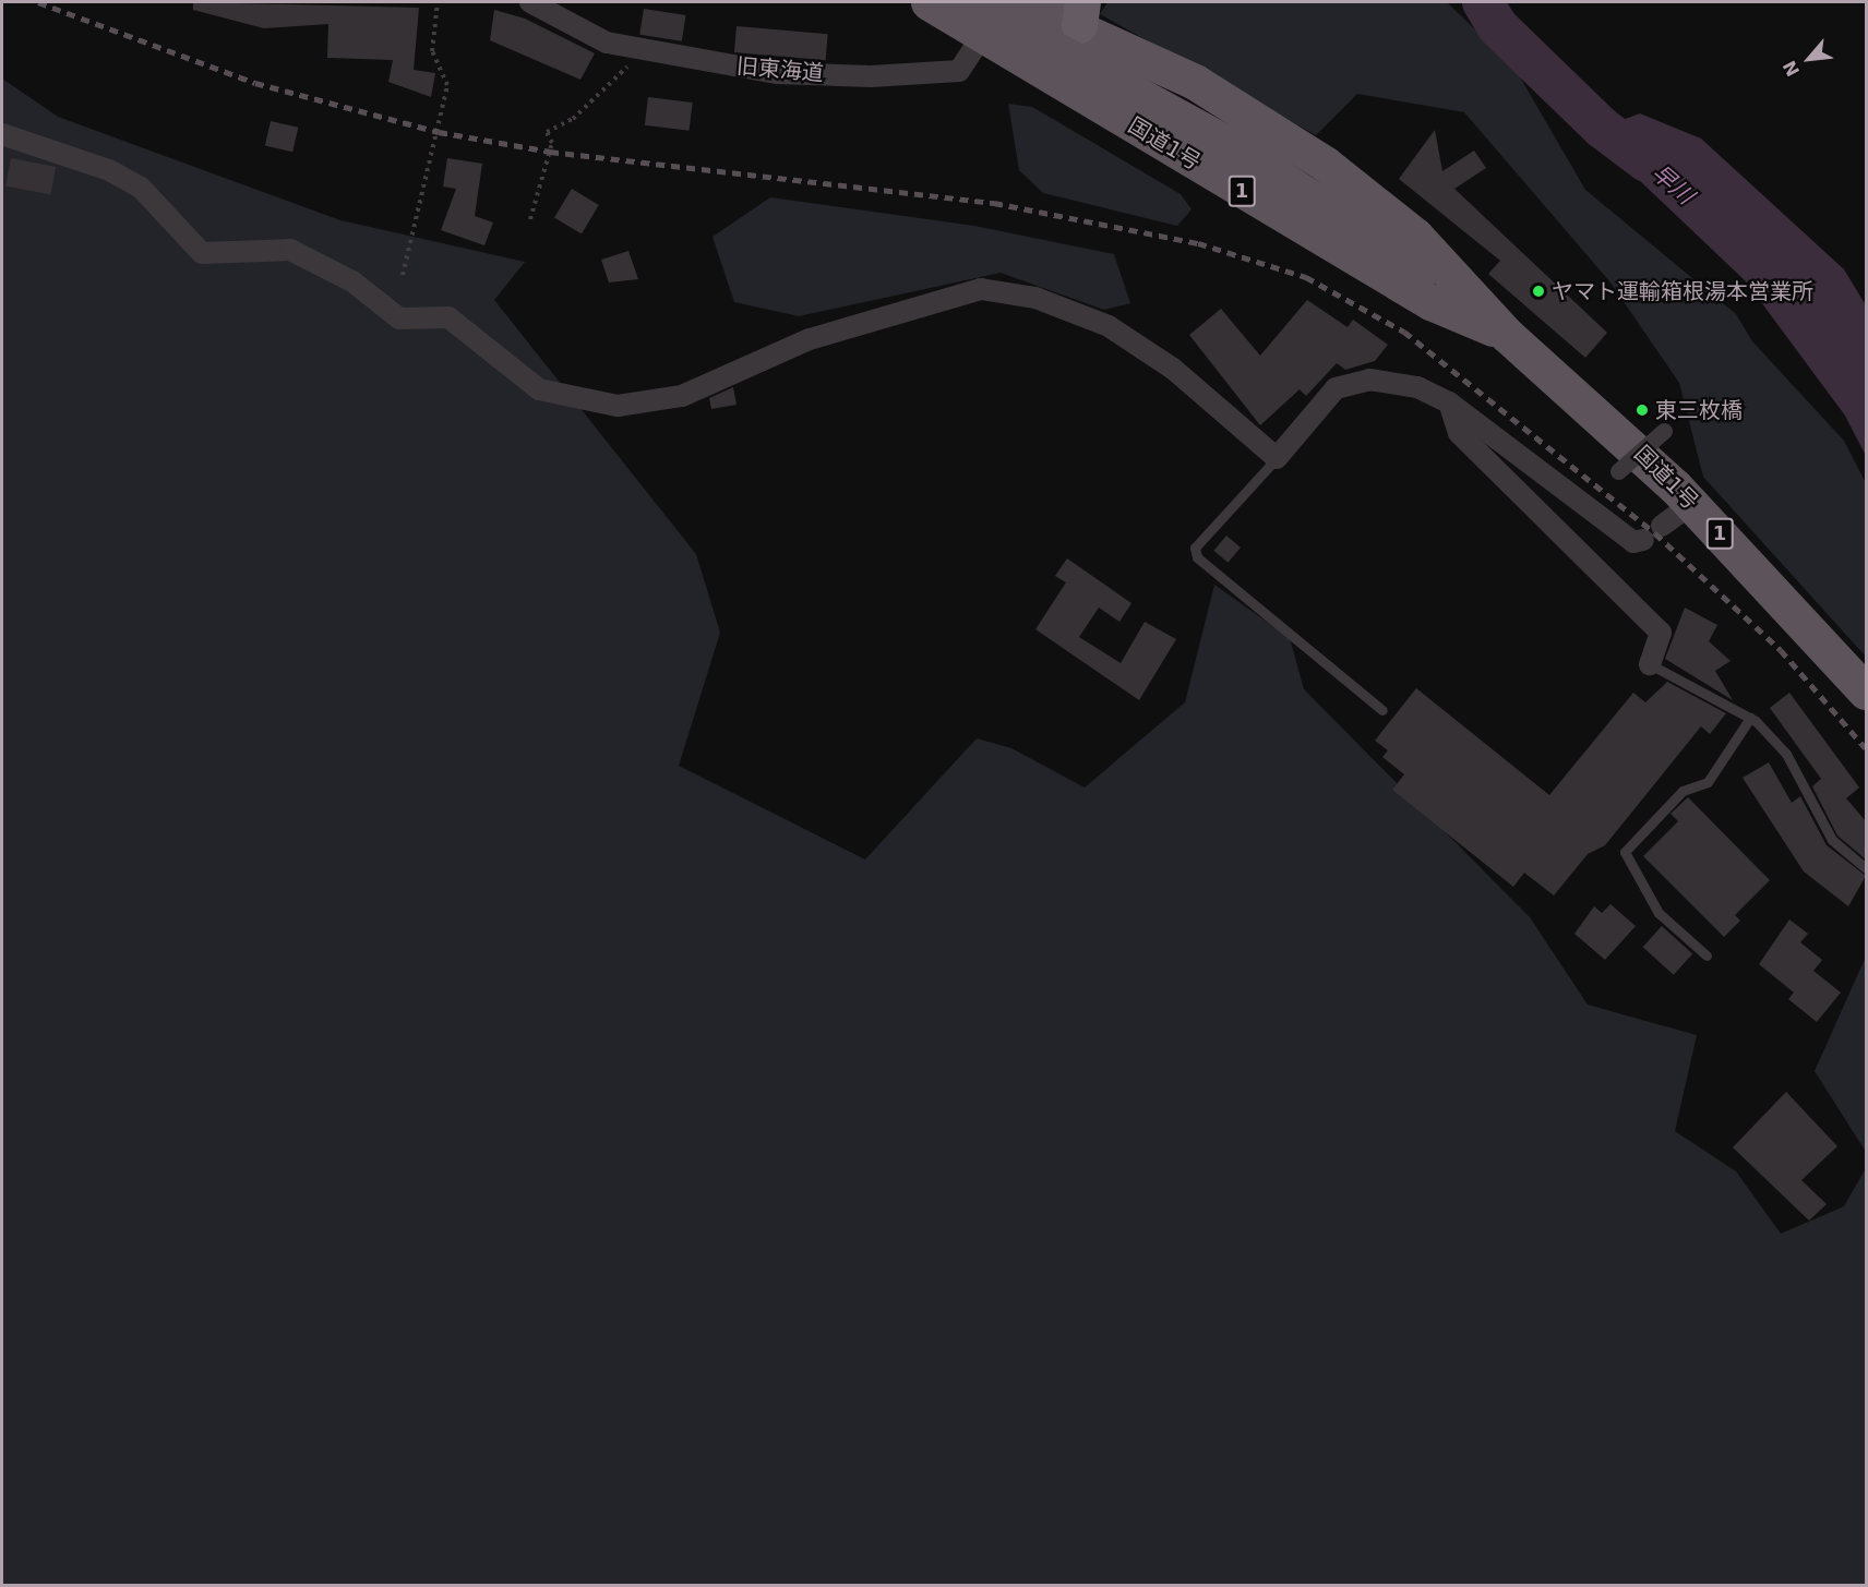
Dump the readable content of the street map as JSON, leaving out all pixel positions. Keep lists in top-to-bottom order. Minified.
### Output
{"streets":{"highway":["国道1号","1"],"street":["旧東海道"]},"crossings":[["旧東海道","国道1号"],["国道1号","1"]],"water":["早川"],"places":["ヤマト運輸箱根湯本営業所","東三枚橋"],"north":"bottom left"}
